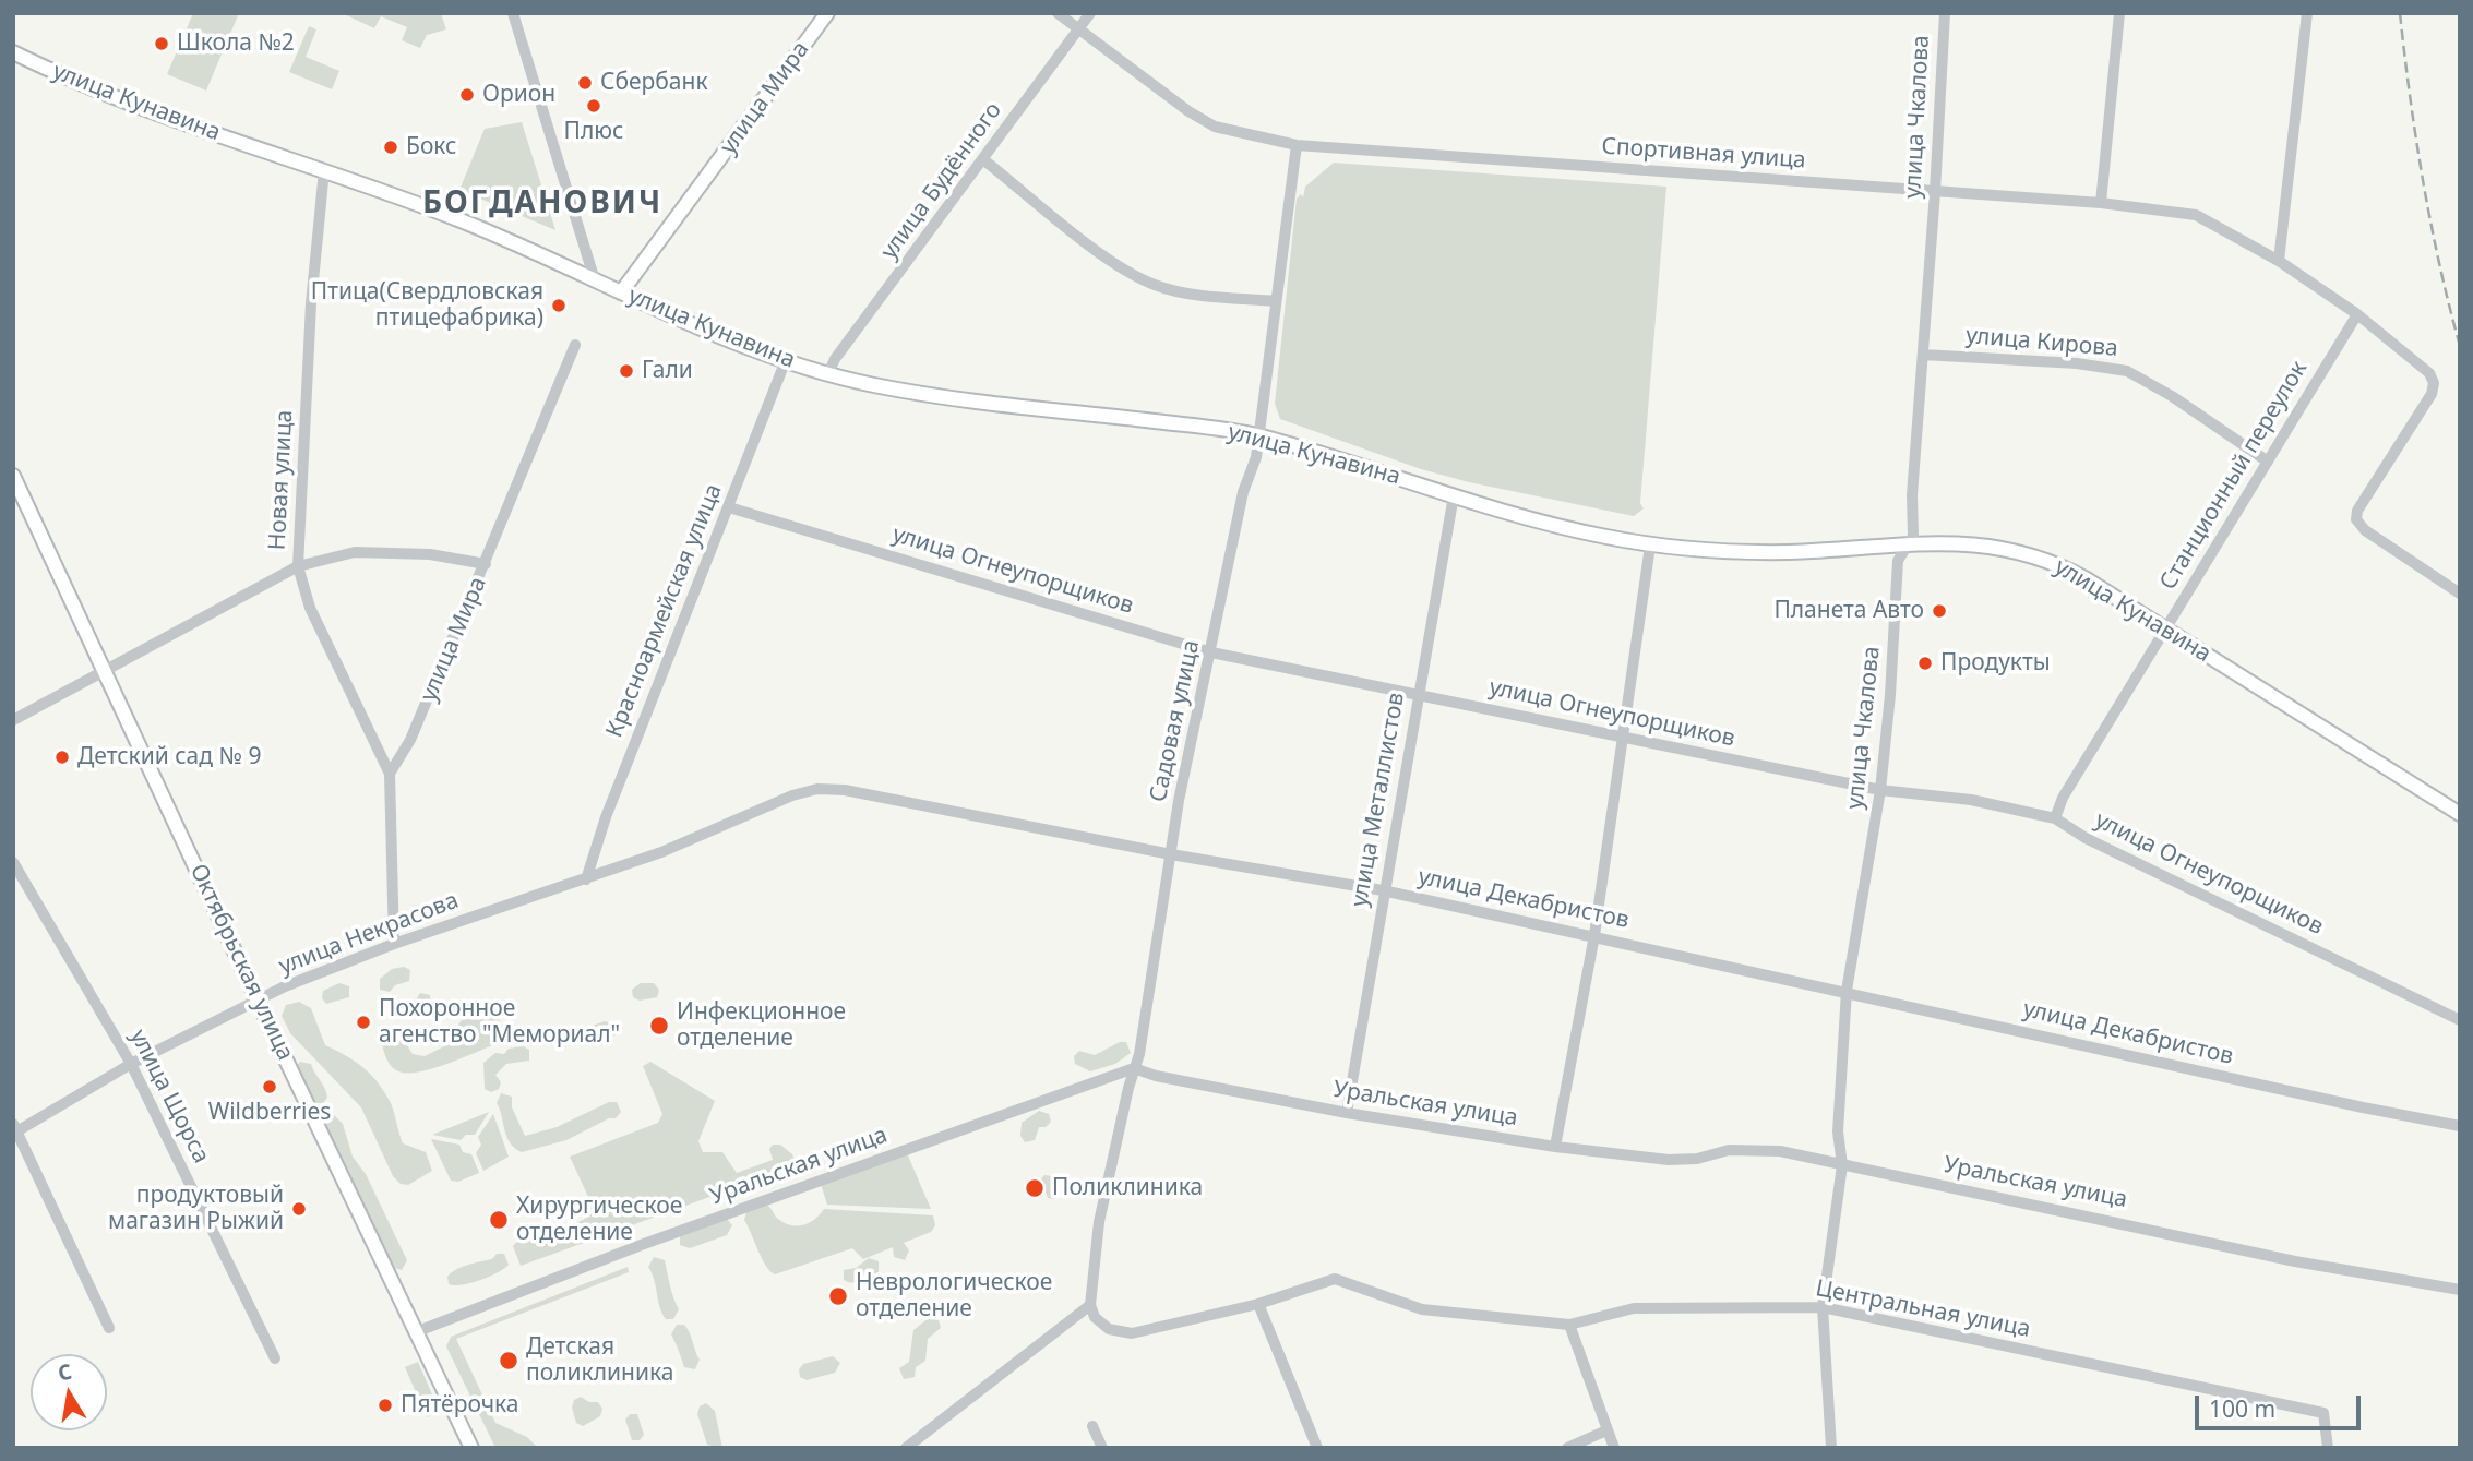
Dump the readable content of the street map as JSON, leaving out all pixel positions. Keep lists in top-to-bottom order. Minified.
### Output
{"streets":{"main road":["улица Мира","улица Кунавина","Октябрьская улица"],"street":["улица Чкалова","Спортивная улица","улица Будённого","улица Кирова","Станционный переулок","Новая улица","улица Огнеупорщиков","Красноармейская улица","Садовая улица","улица Металлистов","улица Декабристов","улица Некрасова","улица Щорса","Уральская улица","Центральная улица"]},"crossings":[["улица Мира","улица Кунавина"],["улица Мира","Новая улица"],["улица Кунавина","улица Чкалова"],["улица Кунавина","улица Будённого"],["улица Кунавина","Станционный переулок"],["улица Кунавина","Новая улица"],["улица Кунавина","Красноармейская улица"],["улица Кунавина","Садовая улица"],["улица Кунавина","улица Металлистов"],["улица Чкалова","Спортивная улица"],["улица Чкалова","улица Кирова"],["улица Чкалова","улица Огнеупорщиков"],["улица Чкалова","улица Декабристов"],["улица Чкалова","Уральская улица"],["улица Чкалова","Центральная улица"],["Спортивная улица","улица Будённого"],["Спортивная улица","Станционный переулок"],["Спортивная улица","Садовая улица"],["улица Кирова","Станционный переулок"],["Станционный переулок","улица Огнеупорщиков"],["улица Огнеупорщиков","Красноармейская улица"],["улица Огнеупорщиков","Садовая улица"],["улица Огнеупорщиков","улица Металлистов"],["Красноармейская улица","улица Декабристов"],["Красноармейская улица","улица Некрасова"],["Садовая улица","улица Декабристов"],["Садовая улица","Уральская улица"],["Садовая улица","Центральная улица"],["улица Металлистов","улица Декабристов"],["улица Металлистов","Уральская улица"],["улица Декабристов","улица Некрасова"],["улица Некрасова","Октябрьская улица"],["улица Некрасова","улица Щорса"],["Октябрьская улица","Уральская улица"]],"districts":["БОГДАНОВИЧ"],"places":["Школа №2","Сбербанк","Орион","Плюс","Бокс","Птица(Свердловская птицефабрика)","Гали","Планета Авто","Продукты","Детский сад № 9","Похоронное агенство \"Мемориал\"","Инфекционное отделение","Wildberries","Поликлиника","продуктовый магазин Рыжий","Хирургическое отделение","Неврологическое отделение","Детская поликлиника","Пятёрочка"],"scale_bar":"100 m","north":"top"}
